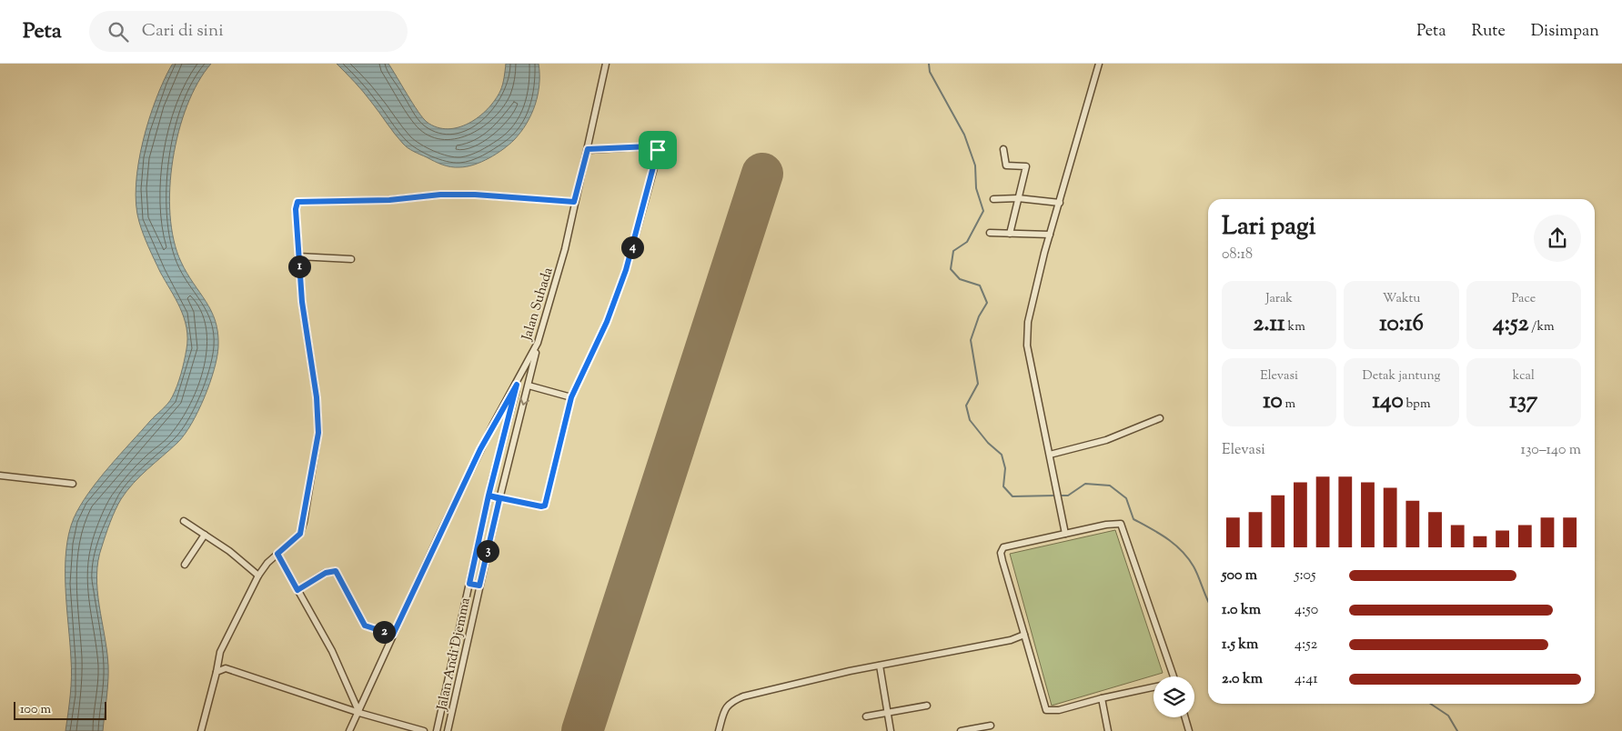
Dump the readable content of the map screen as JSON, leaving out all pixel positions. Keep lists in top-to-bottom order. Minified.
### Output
{"streets":{"street":["Jalan Suhada","Jalan Andi Djemma"]},"crossings":[["Jalan Suhada","Jalan Andi Djemma"]],"scale_bar":"100 m","page":{"header":"Peta","search":"Cari di sini","nav":["Peta","Rute","Disimpan"],"heading":["Lari pagi","08:18"],"pins":["4","1","3","2"],"stats":[["Jarak","2.11 km"],["Waktu","10:16"],["Pace","4:52 /km"],["Elevasi","10 m"],["Detak jantung","140 bpm"],["kcal","137"]],"chart":["Elevasi","130–140 m"],"list":[{"name":"500 m","note":"5:05"},{"name":"1.0 km","note":"4:50"},{"name":"1.5 km","note":"4:52"},{"name":"2.0 km","note":"4:41"}],"scale":"100 m"}}
